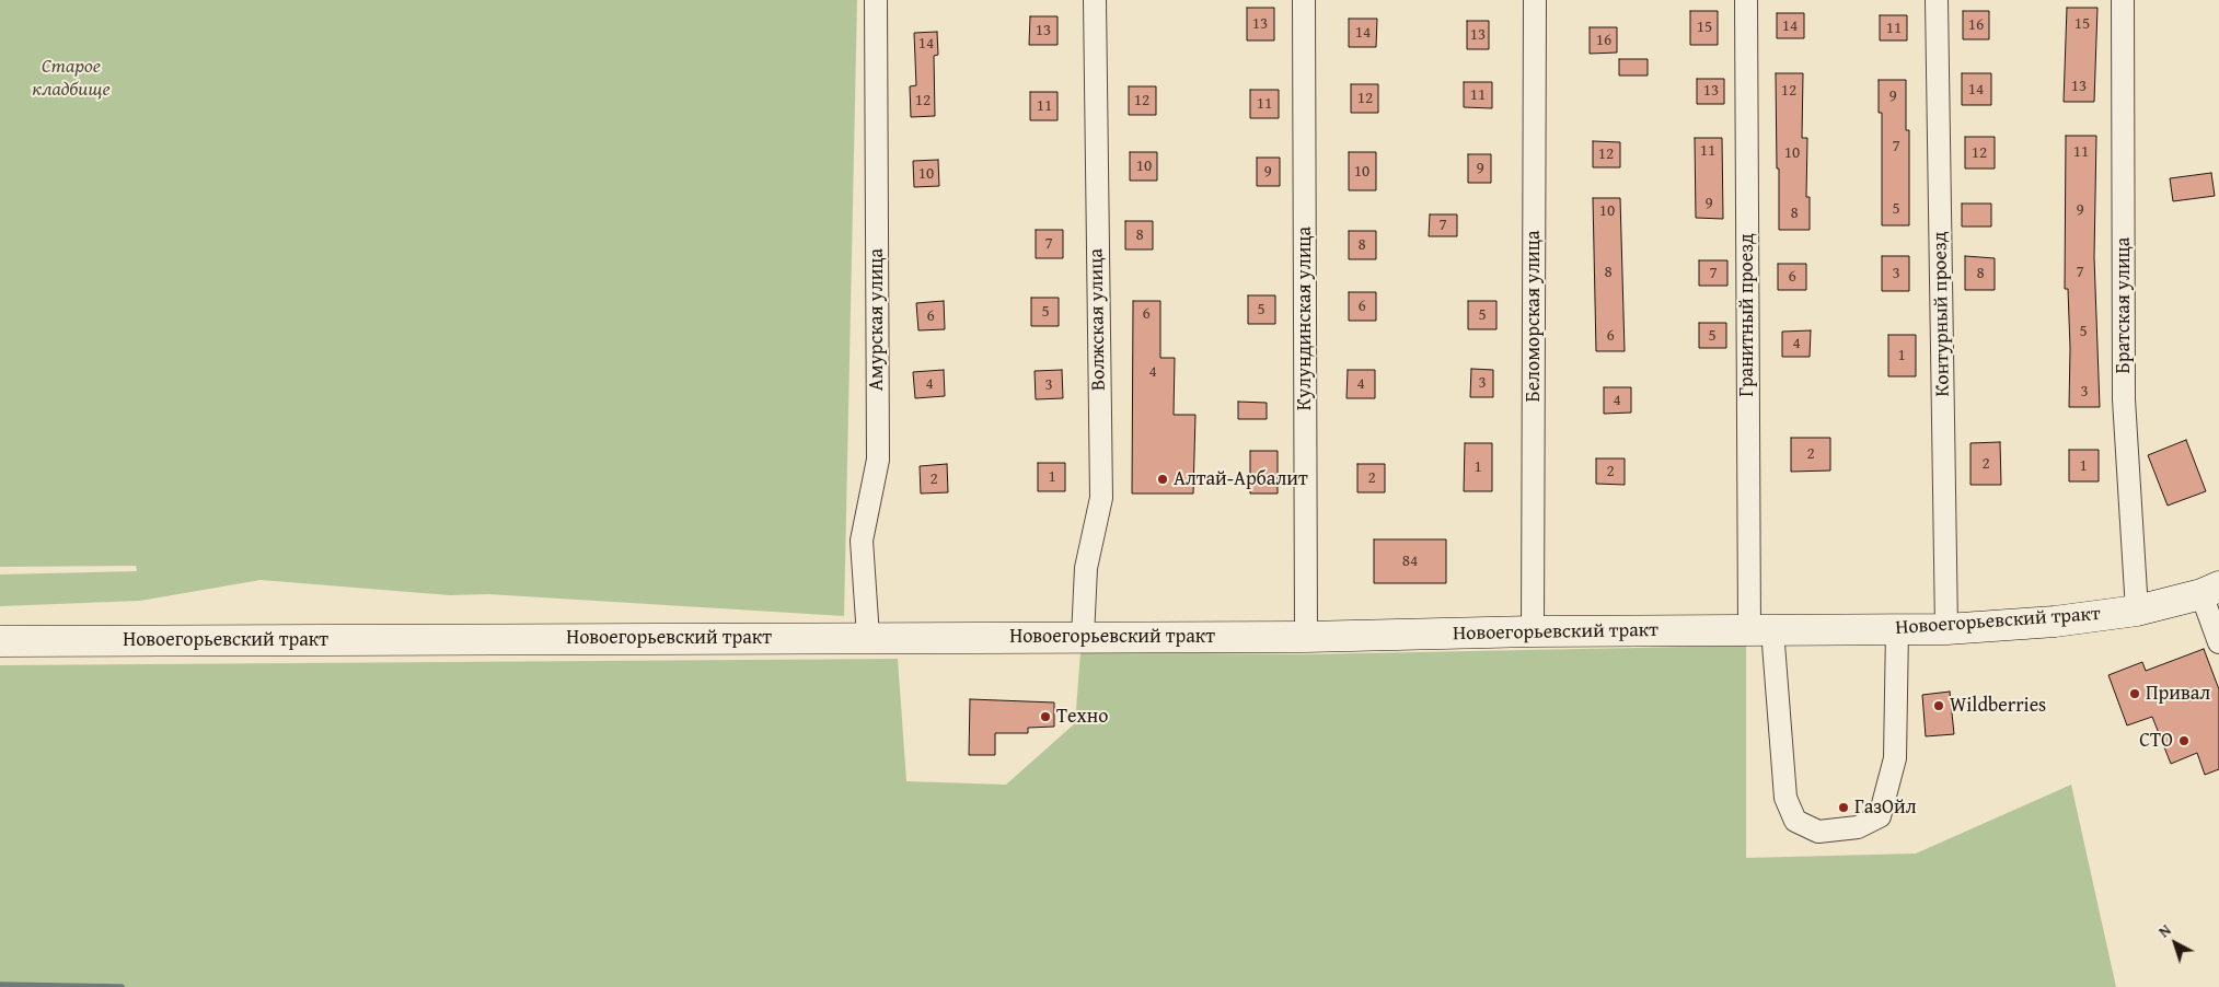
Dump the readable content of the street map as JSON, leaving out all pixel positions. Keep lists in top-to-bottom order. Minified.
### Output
{"streets":{"main road":["Новоегорьевский тракт"],"street":["Братская улица","Контурный проезд","Гранитный проезд","Беломорская улица","Кулундинская улица","Амурская улица","Волжская улица"]},"crossings":[["Братская улица","Новоегорьевский тракт"],["Контурный проезд","Новоегорьевский тракт"],["Гранитный проезд","Новоегорьевский тракт"],["Беломорская улица","Новоегорьевский тракт"],["Кулундинская улица","Новоегорьевский тракт"],["Амурская улица","Новоегорьевский тракт"],["Волжская улица","Новоегорьевский тракт"]],"parks":["Старое кладбище"],"places":["Алтай-Арбалит","Привал","Wildberries","Техно","СТО","ГазОйл"],"house_numbers":["13","15","16","14","15","11","13","14","13","16","14","13","14","13","12","11","9","12","12","12","11","11","7","11","11","10","12","12","10","9","9","10","10","9","5","9","10","8","7","8","7","8","8","7","7","3","8","6","6","5","5","6","5","6","5","6","5","4","1","4","3","4","4","3","3","4","2","2","1","1","2","1","2","2","84"],"north":"top left"}
